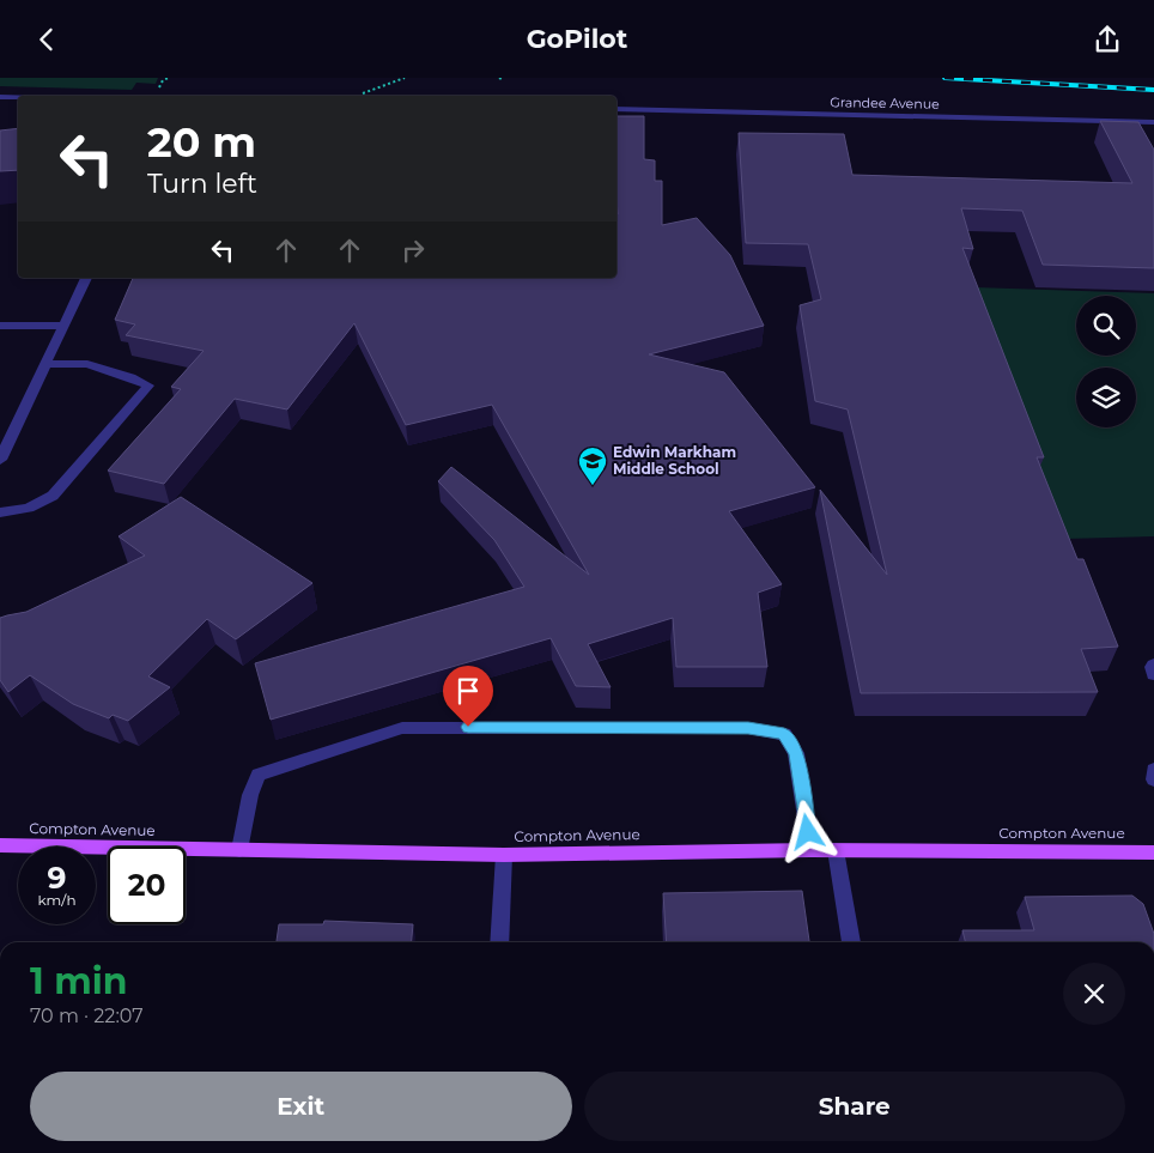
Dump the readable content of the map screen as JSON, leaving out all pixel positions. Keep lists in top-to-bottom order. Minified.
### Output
{"streets":{"main road":["Compton Avenue"],"street":["Grandee Avenue"]},"places":{"school or university":["Edwin Markham Middle School"]},"page":{"header":"GoPilot","turn":["20 m","Turn left"],"speed":"9 km/h","limit":"20","heading":["1 min","70 m · 22:07"],"buttons":["Exit","Share"]}}
